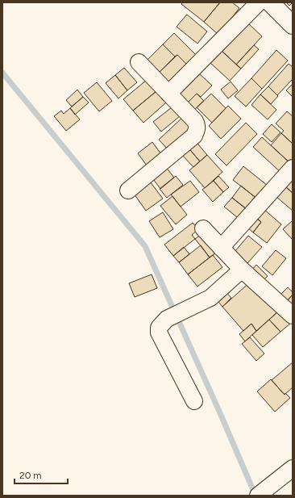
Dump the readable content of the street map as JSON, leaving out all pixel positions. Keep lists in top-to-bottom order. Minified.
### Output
{"scale_bar":"20 m"}
